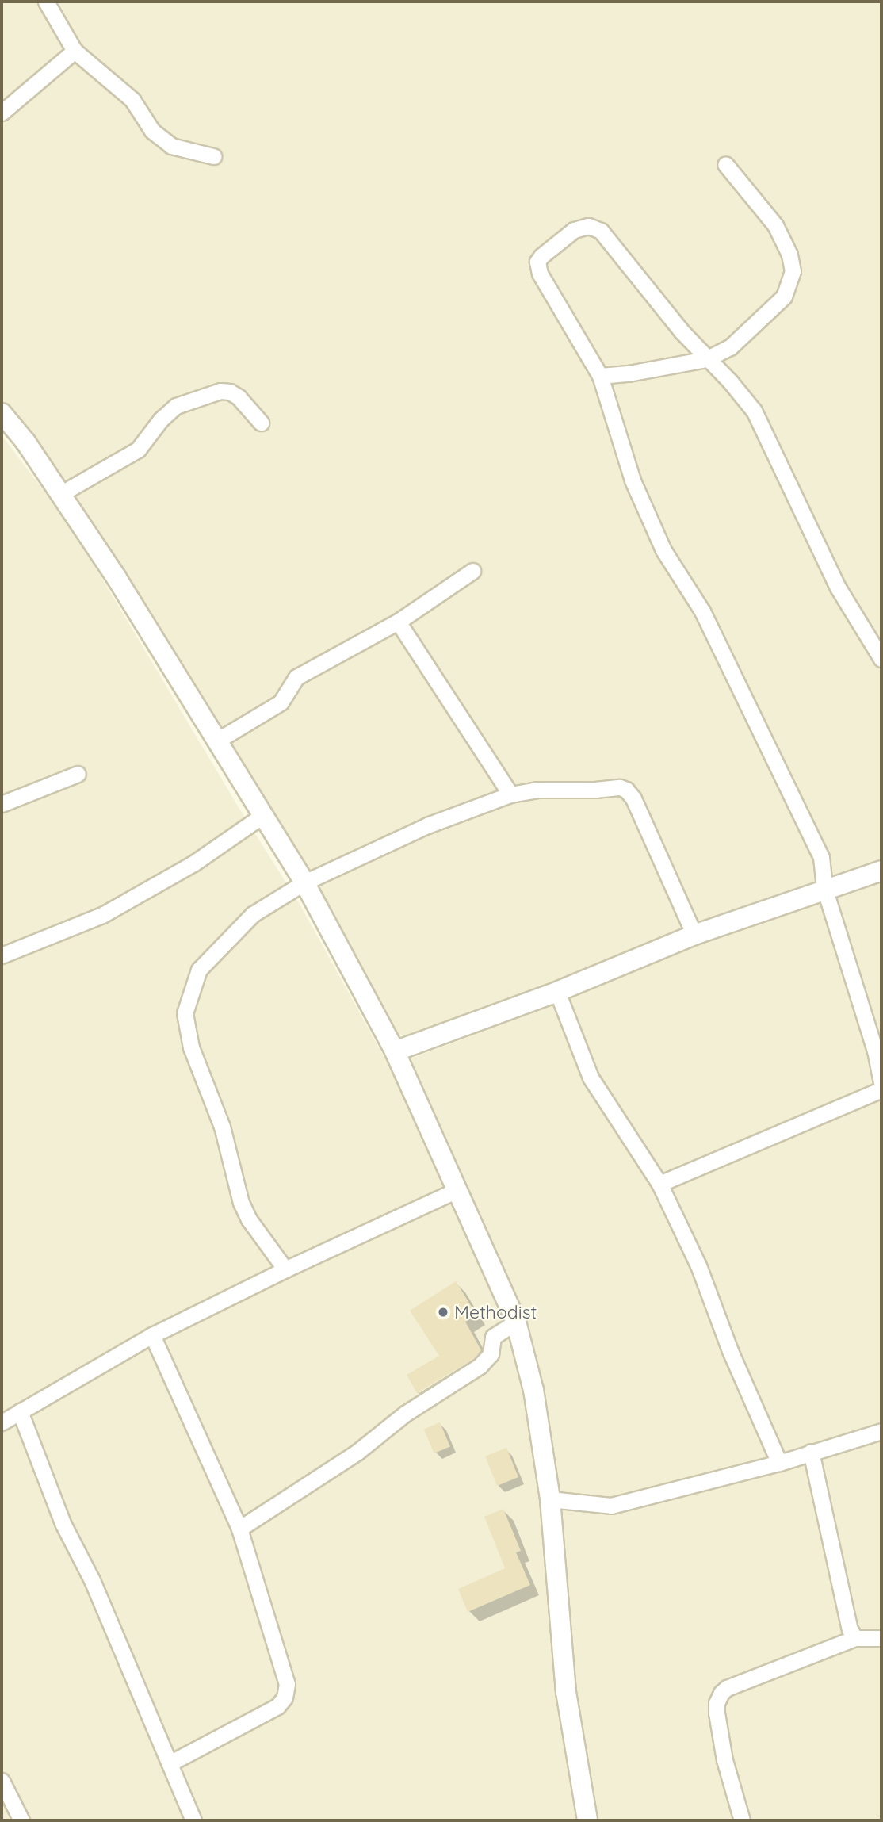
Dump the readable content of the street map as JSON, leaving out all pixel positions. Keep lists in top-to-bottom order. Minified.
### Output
{"places":["Methodist"]}
